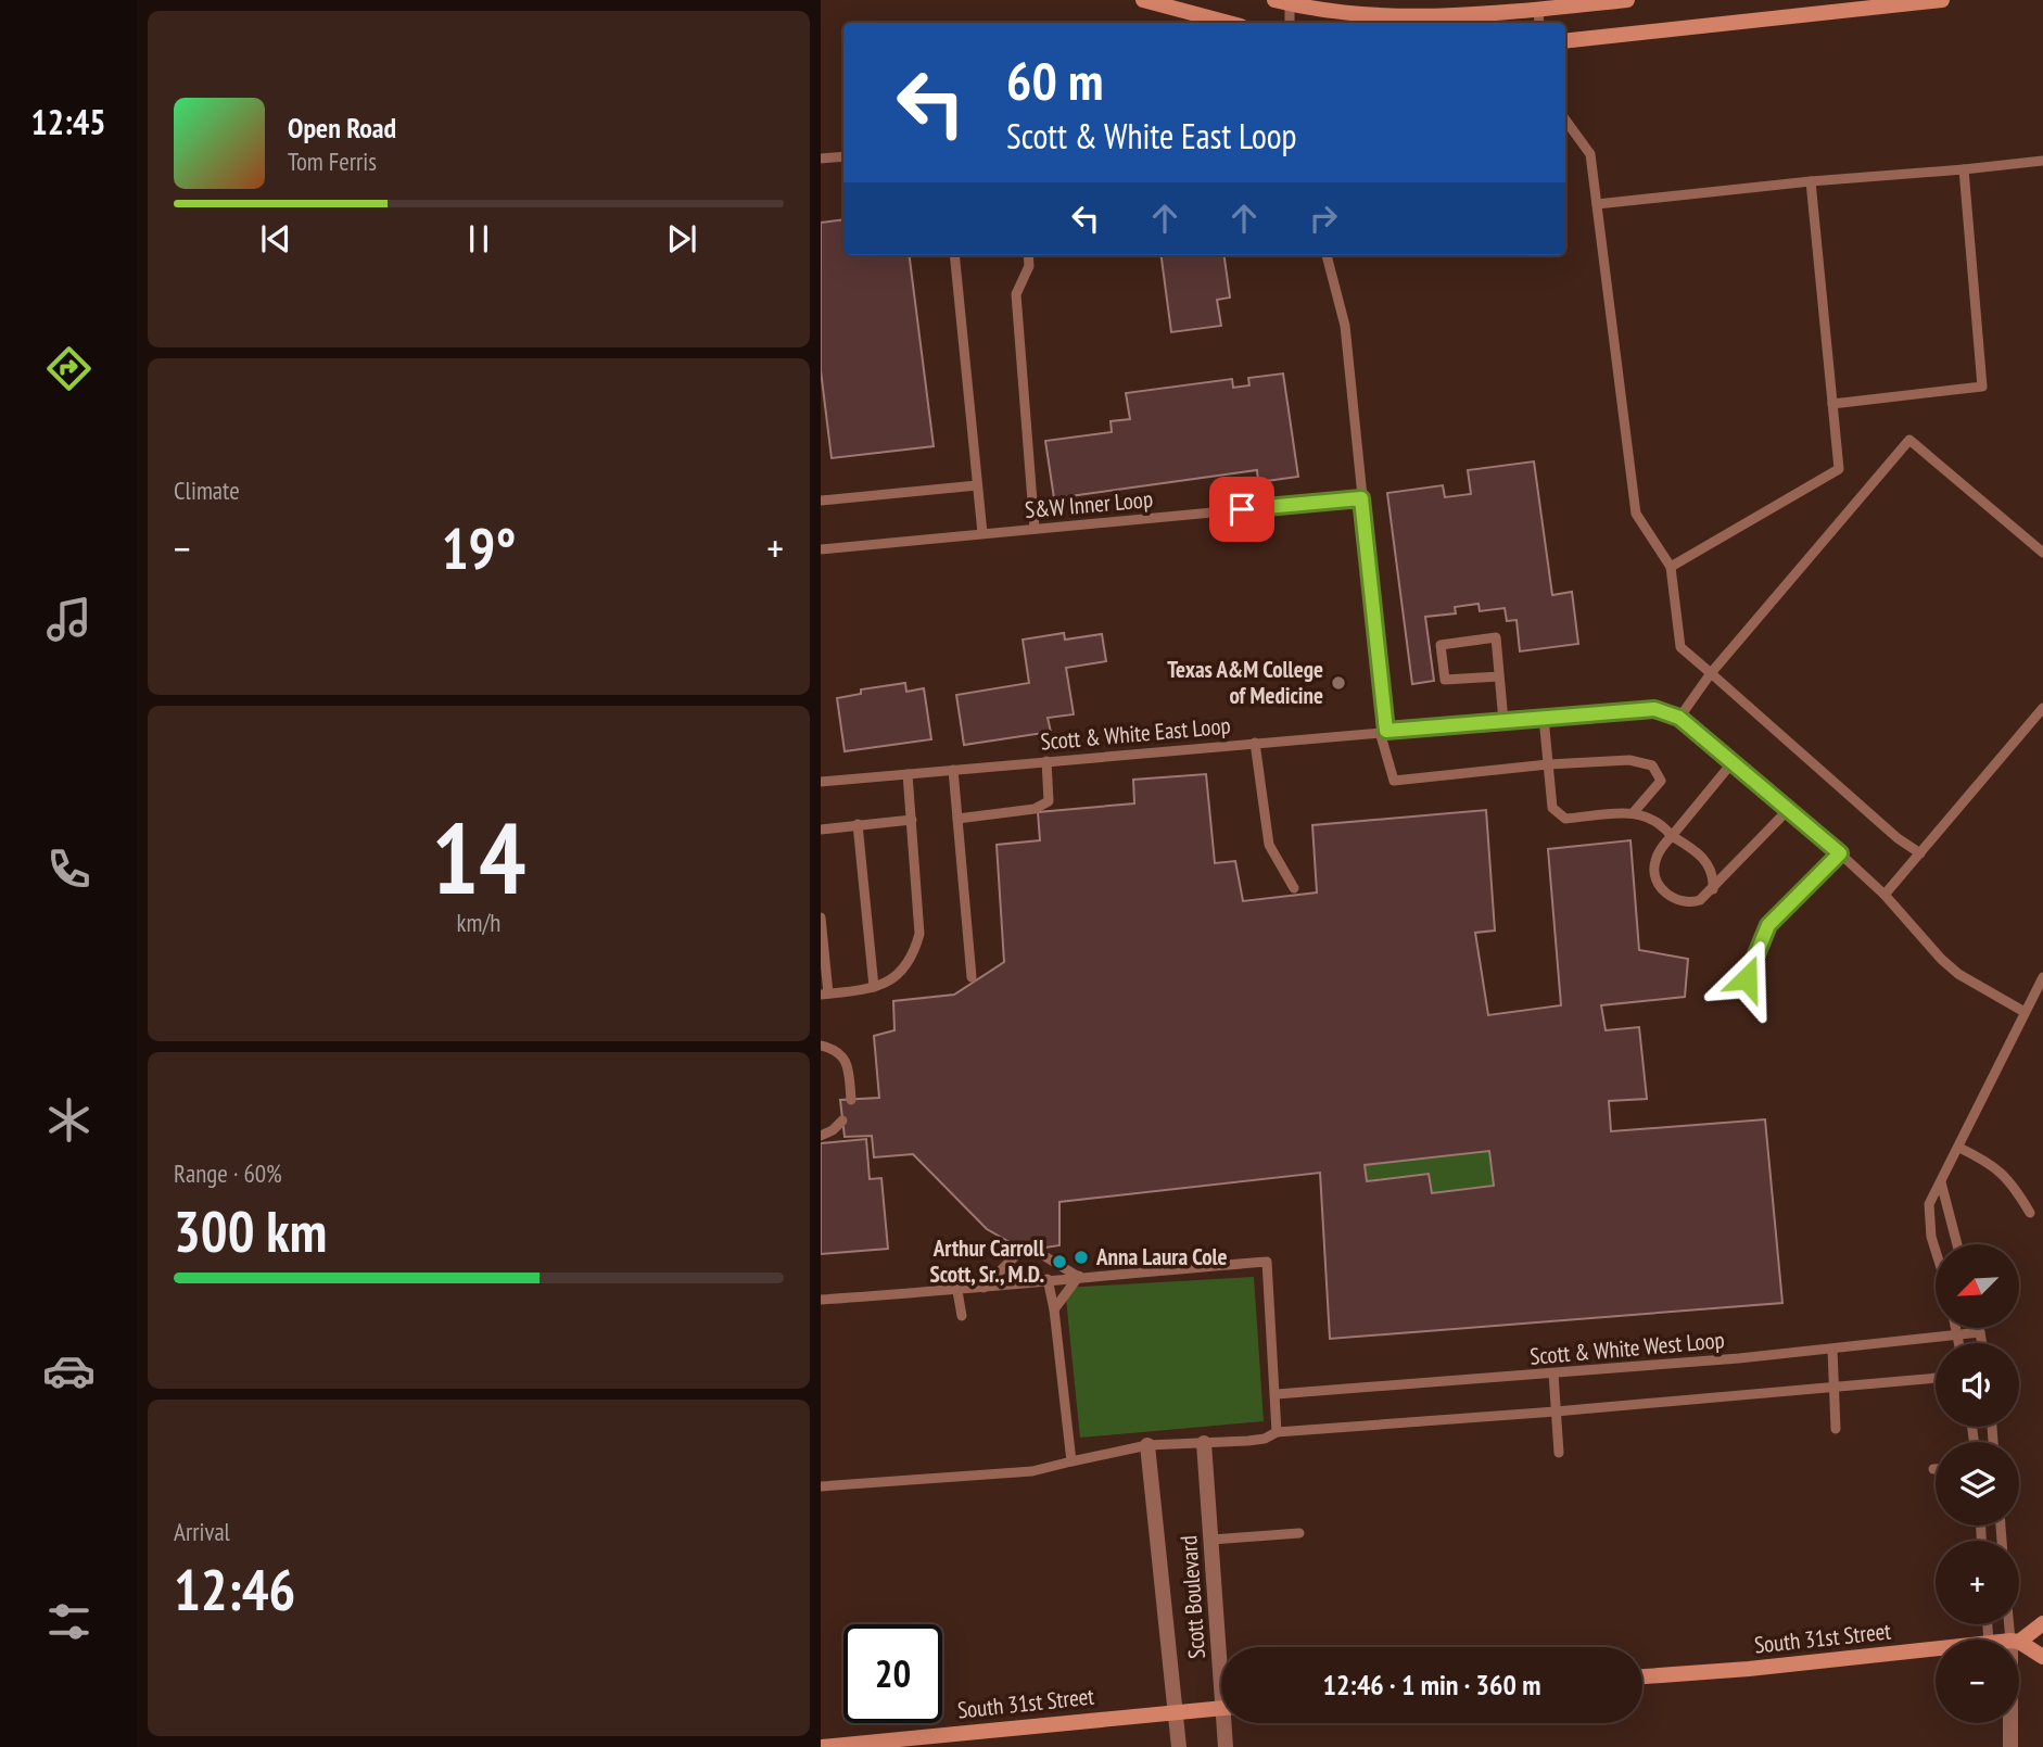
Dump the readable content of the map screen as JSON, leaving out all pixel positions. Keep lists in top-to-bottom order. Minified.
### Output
{"streets":{"main road":["South 31st Street"],"street":["Scott Boulevard"],"lane":["S&W Inner Loop","Scott & White East Loop","Scott & White West Loop"]},"crossings":[["Scott Boulevard","South 31st Street"]],"places":["Texas A&M College of Medicine","Anna Laura Cole","Arthur Carroll Scott, Sr., M.D."],"north":"bottom left","page":{"tabs":"12:45","turn":["60 m","Scott & White East Loop"],"song":["Open Road","Tom Ferris"],"tile":["Climate",["14","km/h"],["Range · 60%","300 km"],["Arrival","12:46"]],"heat":["−","19°","+"],"map_buttons":["+","−"],"limit":"20","trip":"12:46 · 1 min · 360 m"}}
